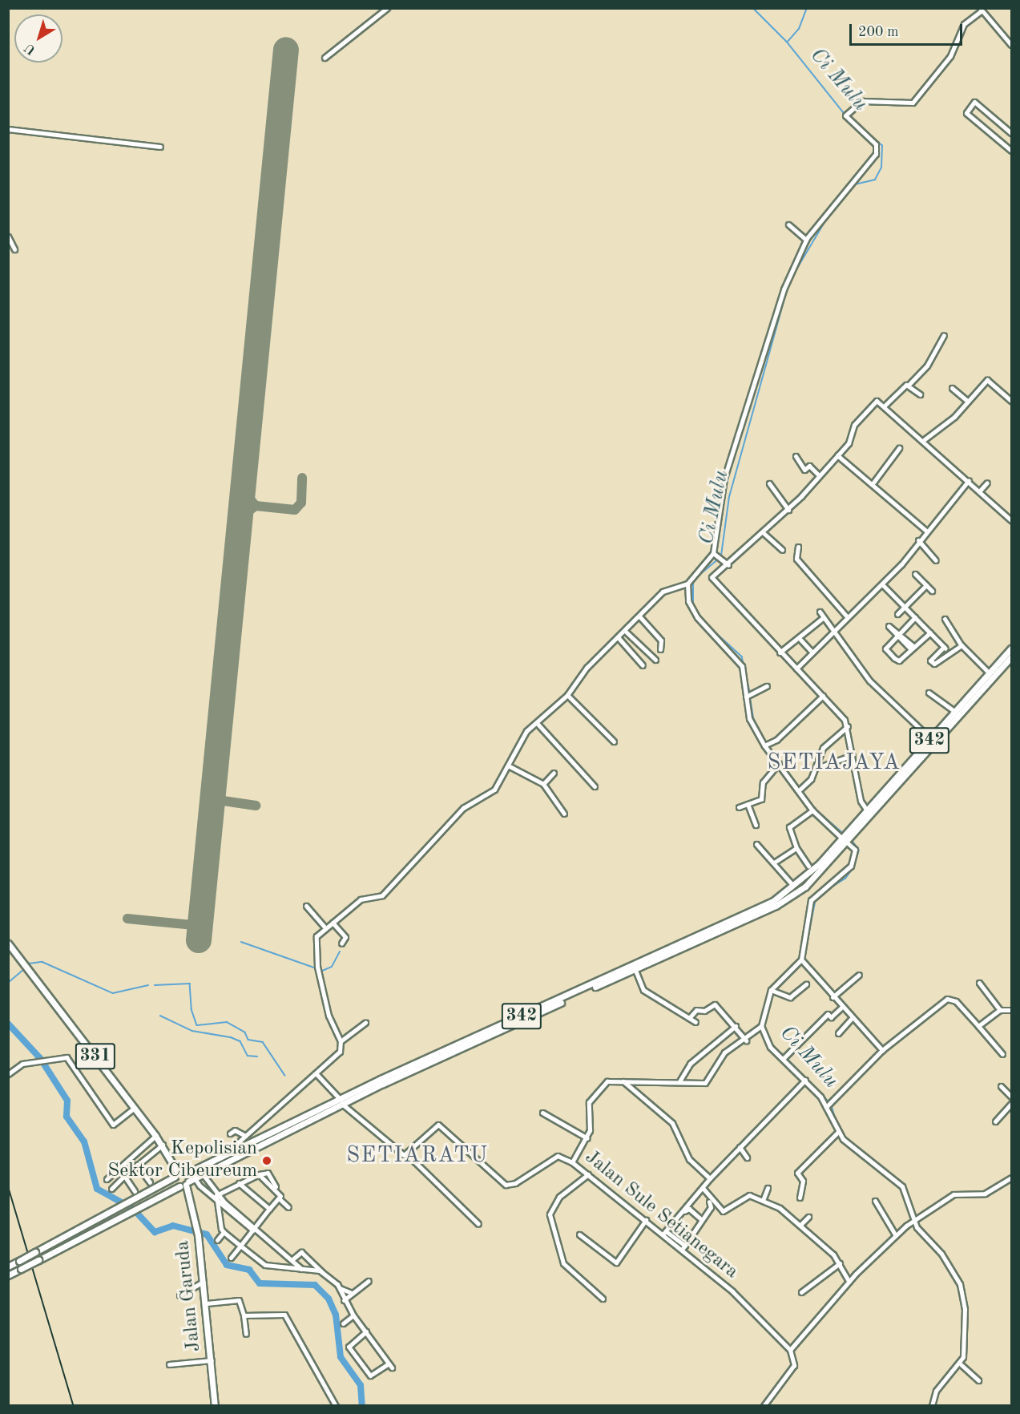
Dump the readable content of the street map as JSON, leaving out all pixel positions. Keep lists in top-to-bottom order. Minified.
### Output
{"streets":{"main road":["342","331","Jalan Garuda"],"street":["Jalan Sule Setianegara"]},"crossings":[["342","Jalan Garuda"]],"districts":["SETIAJAYA","SETIARATU"],"water":["Ci Mulu"],"places":["Kepolisian Sektor Cibeureum"],"scale_bar":"200 m","north":"bottom left"}
